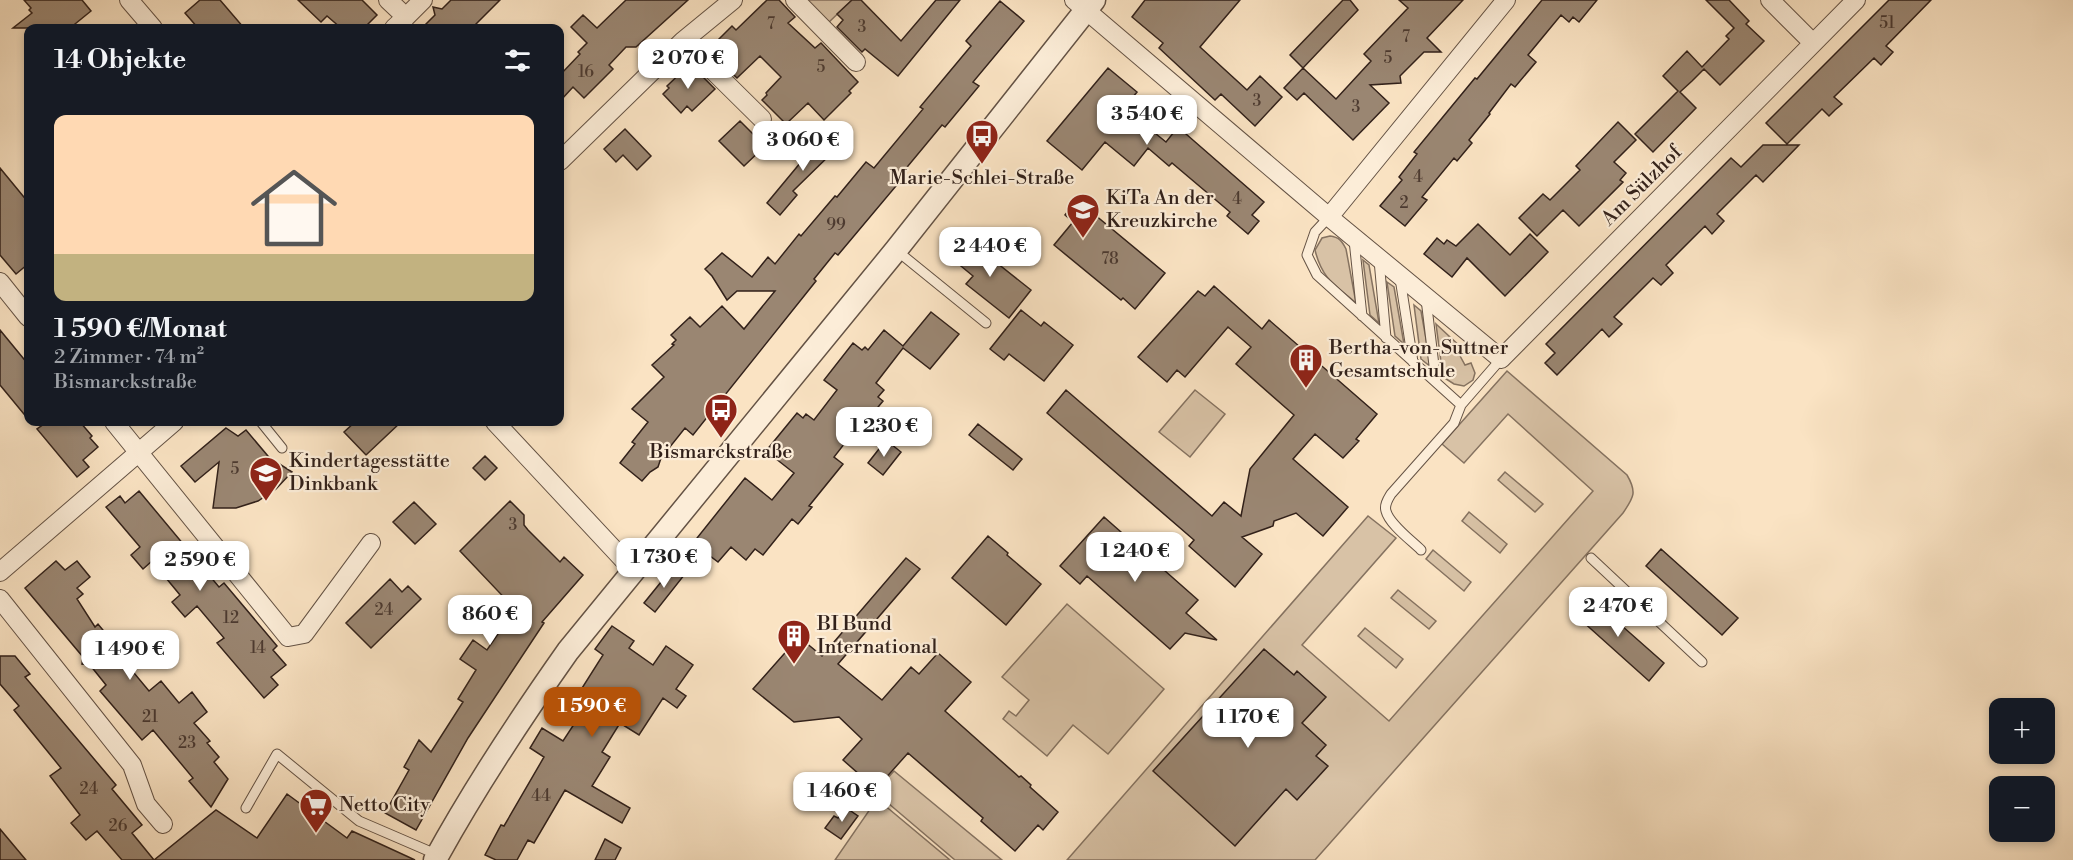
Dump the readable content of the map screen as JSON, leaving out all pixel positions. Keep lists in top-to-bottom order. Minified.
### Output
{"streets":{"street":["Am Sülzhof"]},"places":{"bus stop":["Marie-Schlei-Straße","Bismarckstraße"],"school or university":["KiTa An der Kreuzkirche","Kindertagesstätte Dinkbank"],"building":["Bertha-von-Suttner Gesamtschule","BI Bund International"],"supermarket":["Netto City"]},"house_numbers":["51","7","3","7","5","5","16","3","3","4","4","2","99","78","5","3","24","12","14","21","23","24","44","26"],"page":{"heading":"14 Objekte","price":["2 070 €","3 540 €","3 060 €","2 440 €","1 230 €","1 240 €","1 730 €","2 590 €","2 470 €","860 €","1 490 €","1 590 €","1 170 €","1 460 €"],"list":[{"name":"1 590 €/Monat","note":"2 Zimmer · 74 m² · Bismarckstraße"}],"map_buttons":["+","−"]}}
